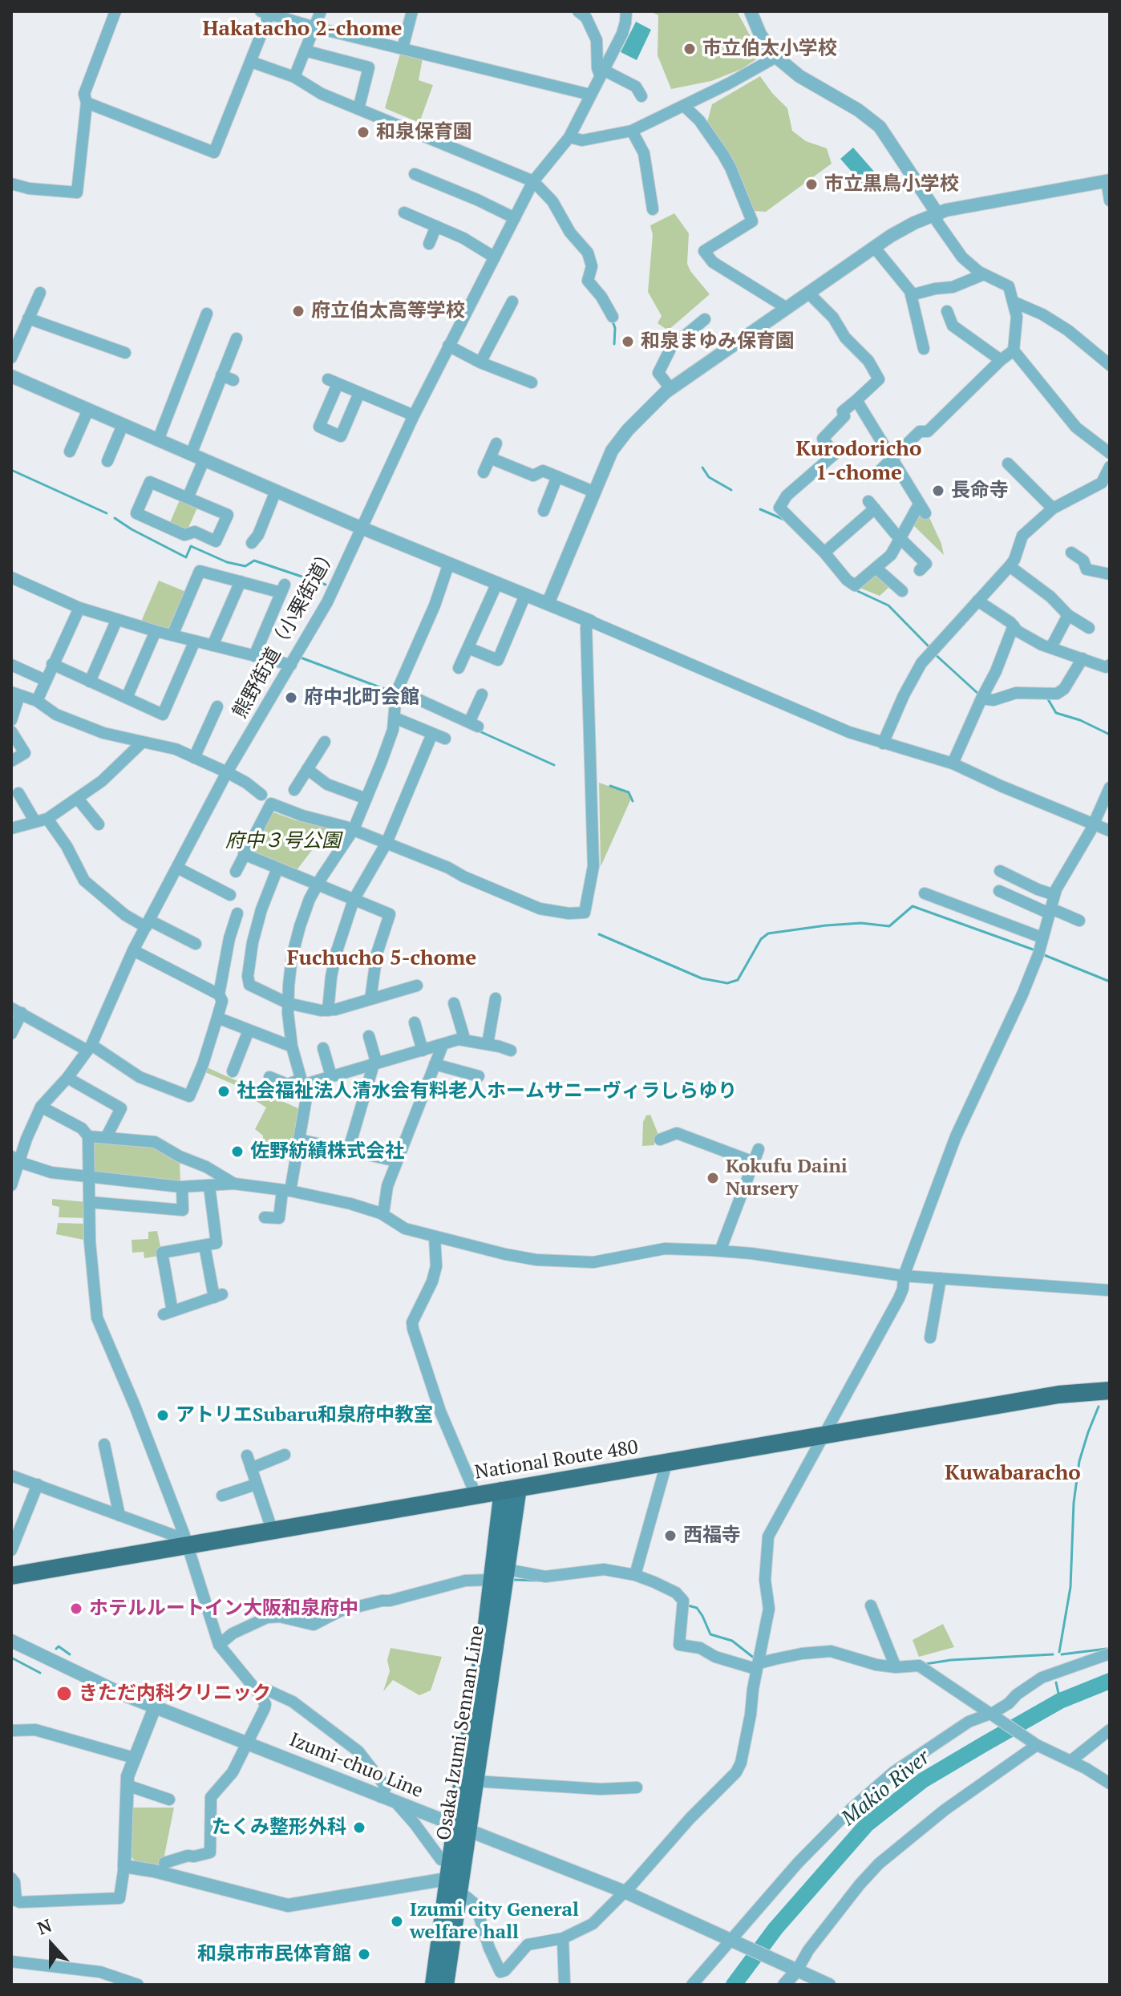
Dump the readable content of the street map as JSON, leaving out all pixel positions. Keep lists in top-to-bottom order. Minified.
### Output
{"streets":{"highway":["National Route 480"],"main road":["Osaka Izumi Sennan Line"],"street":["熊野街道（小栗街道）","Izumi-chuo Line"]},"crossings":[["National Route 480","Osaka Izumi Sennan Line"],["Osaka Izumi Sennan Line","Izumi-chuo Line"]],"districts":["Hakatacho 2-chome","Kurodoricho 1-chome","Fuchucho 5-chome","Kuwabaracho"],"water":["Makio River"],"parks":["府中３号公園"],"places":["市立伯太小学校","和泉保育園","市立黒鳥小学校","府立伯太高等学校","和泉まゆみ保育園","長命寺","府中北町会館","社会福祉法人清水会有料老人ホームサニーヴィラしらゆり","佐野紡績株式会社","Kokufu Daini Nursery","アトリエSubaru和泉府中教室","西福寺","ホテルルートイン大阪和泉府中","きただ内科クリニック","たくみ整形外科","Izumi city General welfare hall","和泉市市民体育館"],"north":"top"}
